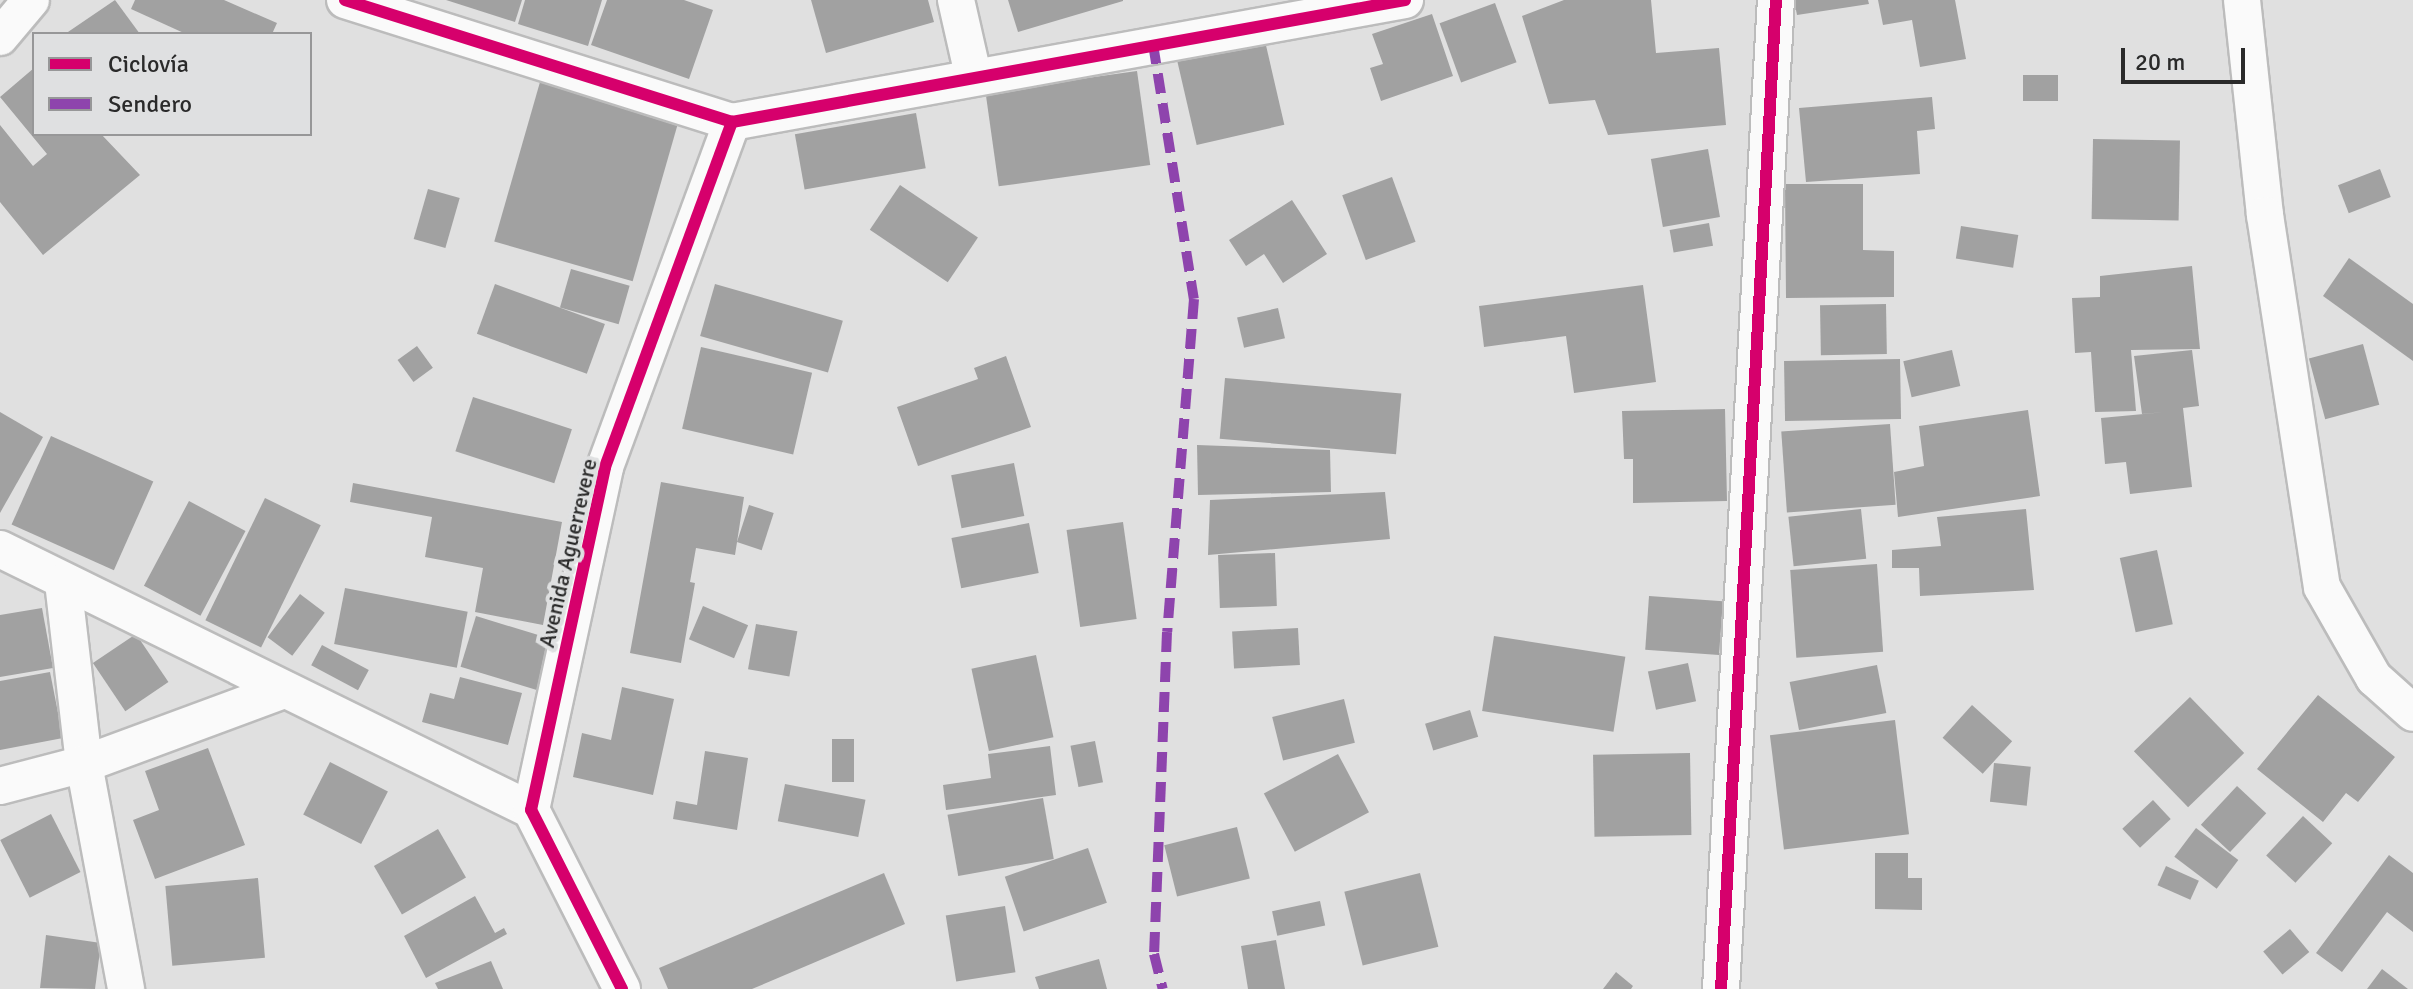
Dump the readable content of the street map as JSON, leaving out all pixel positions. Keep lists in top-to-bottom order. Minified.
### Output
{"streets":{"street":["Avenida Aguerrevere"]},"legend":["Ciclovía","Sendero"],"scale_bar":"20 m"}
